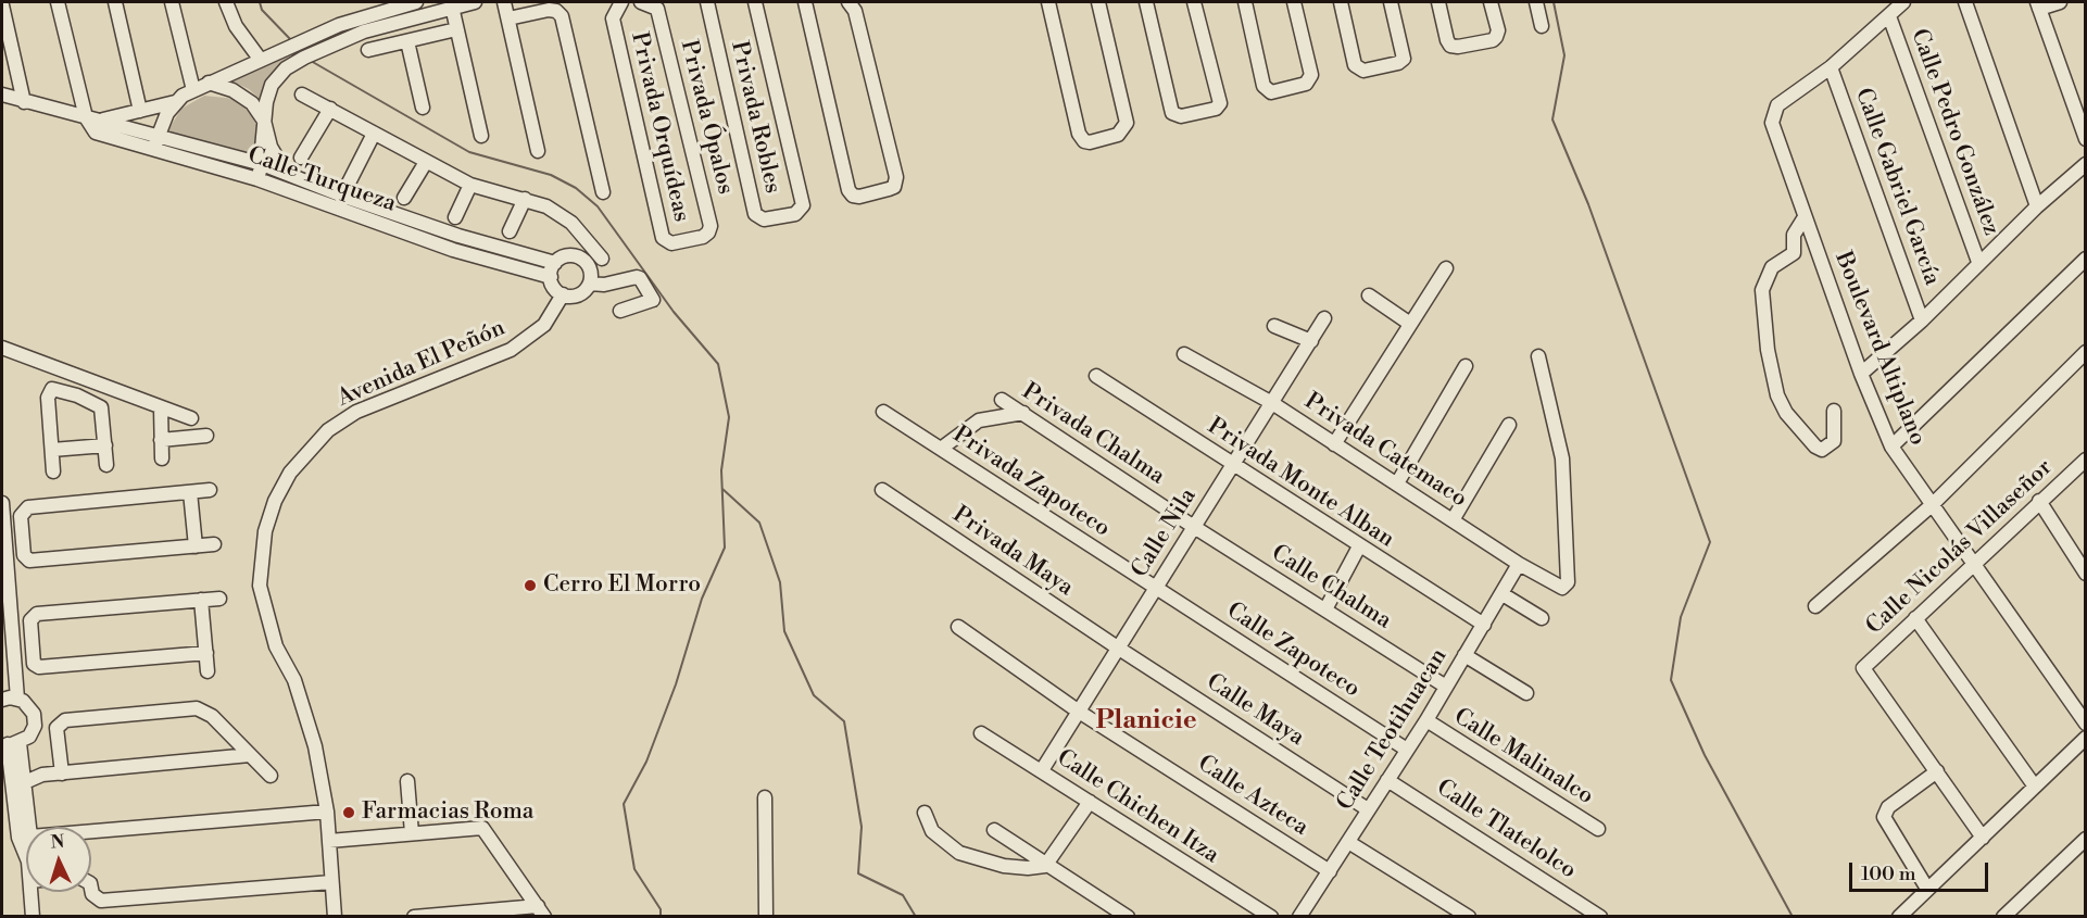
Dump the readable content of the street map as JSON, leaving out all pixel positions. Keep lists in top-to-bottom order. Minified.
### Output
{"streets":{"street":["Privada Ópalos","Privada Robles","Privada Orquídeas","Calle Pedro González","Calle Turqueza","Calle Gabriel García","Boulevard Altiplano","Avenida El Peñón","Privada Chalma","Privada Catemaco","Privada Zapoteco","Privada Monte Alban","Calle Nila","Calle Nicolás Villaseñor","Privada Maya","Calle Chalma","Calle Zapoteco","Calle Maya","Calle Teotihuacan","Calle Malinalco","Calle Azteca","Calle Chichen Itza","Calle Tlatelolco"]},"crossings":[["Privada Ópalos","Privada Orquídeas"],["Calle Pedro González","Boulevard Altiplano"],["Calle Turqueza","Avenida El Peñón"],["Calle Gabriel García","Boulevard Altiplano"],["Boulevard Altiplano","Calle Nicolás Villaseñor"],["Privada Chalma","Calle Nila"],["Privada Chalma","Calle Chalma"],["Privada Catemaco","Calle Nila"],["Privada Catemaco","Calle Teotihuacan"],["Privada Zapoteco","Calle Nila"],["Privada Zapoteco","Calle Zapoteco"],["Privada Monte Alban","Calle Nila"],["Privada Monte Alban","Calle Teotihuacan"],["Calle Nila","Privada Maya"],["Calle Nila","Calle Chalma"],["Calle Nila","Calle Zapoteco"],["Calle Nila","Calle Maya"],["Calle Nila","Calle Azteca"],["Calle Nila","Calle Chichen Itza"],["Privada Maya","Calle Maya"],["Calle Chalma","Calle Teotihuacan"],["Calle Zapoteco","Calle Teotihuacan"],["Calle Maya","Calle Teotihuacan"],["Calle Teotihuacan","Calle Malinalco"],["Calle Teotihuacan","Calle Azteca"],["Calle Teotihuacan","Calle Tlatelolco"]],"districts":["Planicie"],"places":["Cerro El Morro","Farmacias Roma"],"scale_bar":"100 m","north":"top"}
